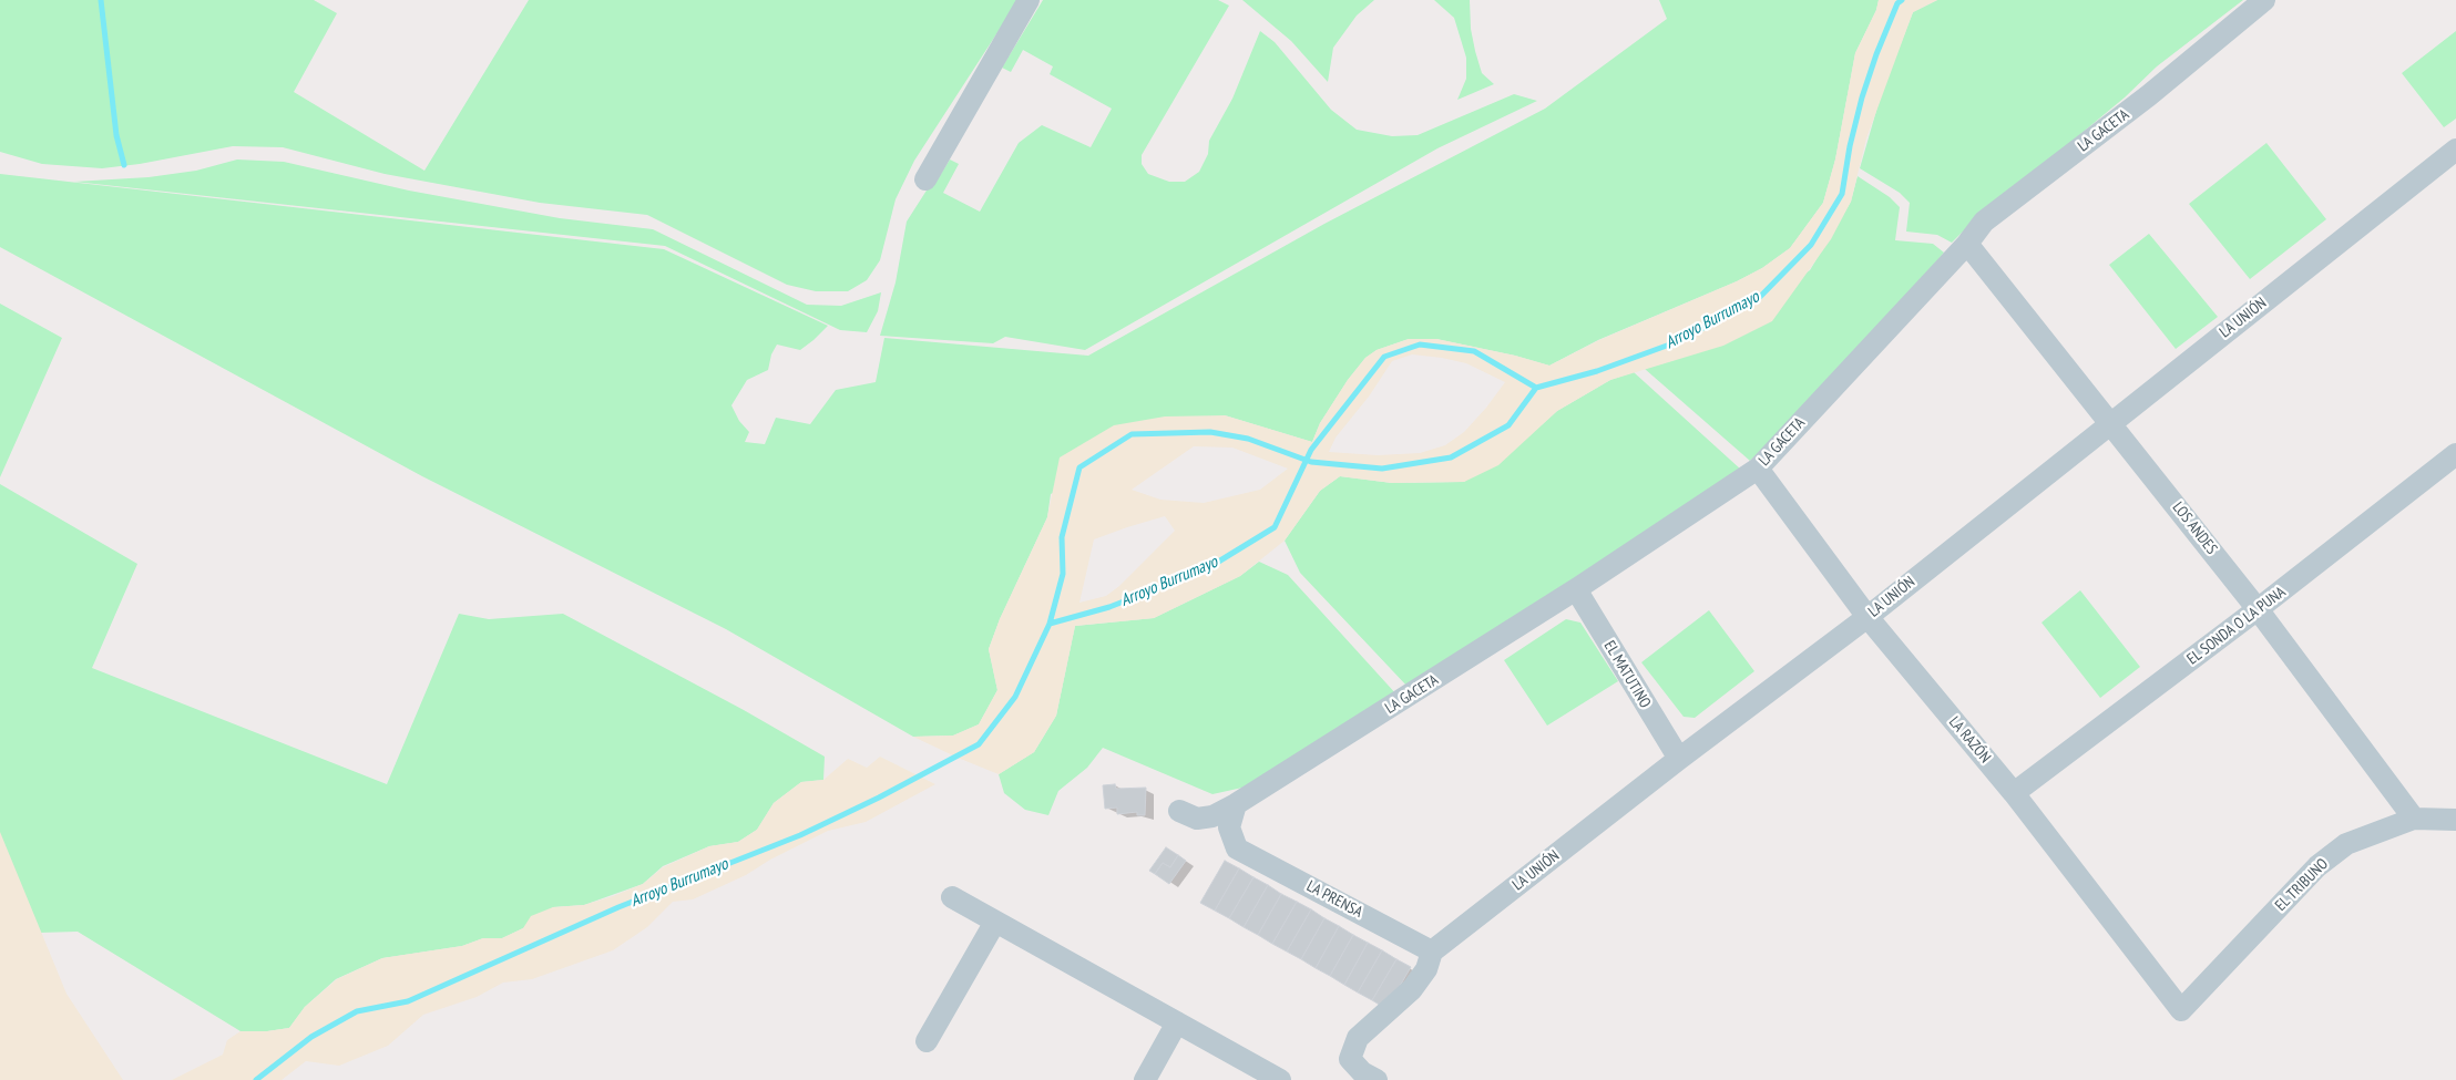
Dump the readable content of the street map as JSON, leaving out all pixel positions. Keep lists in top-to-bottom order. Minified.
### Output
{"streets":{"street":["LA GACETA","LA UNIÓN","LOS ANDES","EL SONDA O LA PUNA","EL MATUTINO","LA RAZÓN","EL TRIBUNO","LA PRENSA"]},"crossings":[["LA GACETA","LOS ANDES"],["LA GACETA","EL MATUTINO"],["LA GACETA","LA RAZÓN"],["LA GACETA","LA PRENSA"],["LA UNIÓN","LOS ANDES"],["LA UNIÓN","EL MATUTINO"],["LA UNIÓN","LA RAZÓN"],["LA UNIÓN","LA PRENSA"],["LOS ANDES","EL SONDA O LA PUNA"],["LOS ANDES","EL TRIBUNO"],["EL SONDA O LA PUNA","LA RAZÓN"],["LA RAZÓN","EL TRIBUNO"]],"water":["Arroyo Burrumayo"]}
